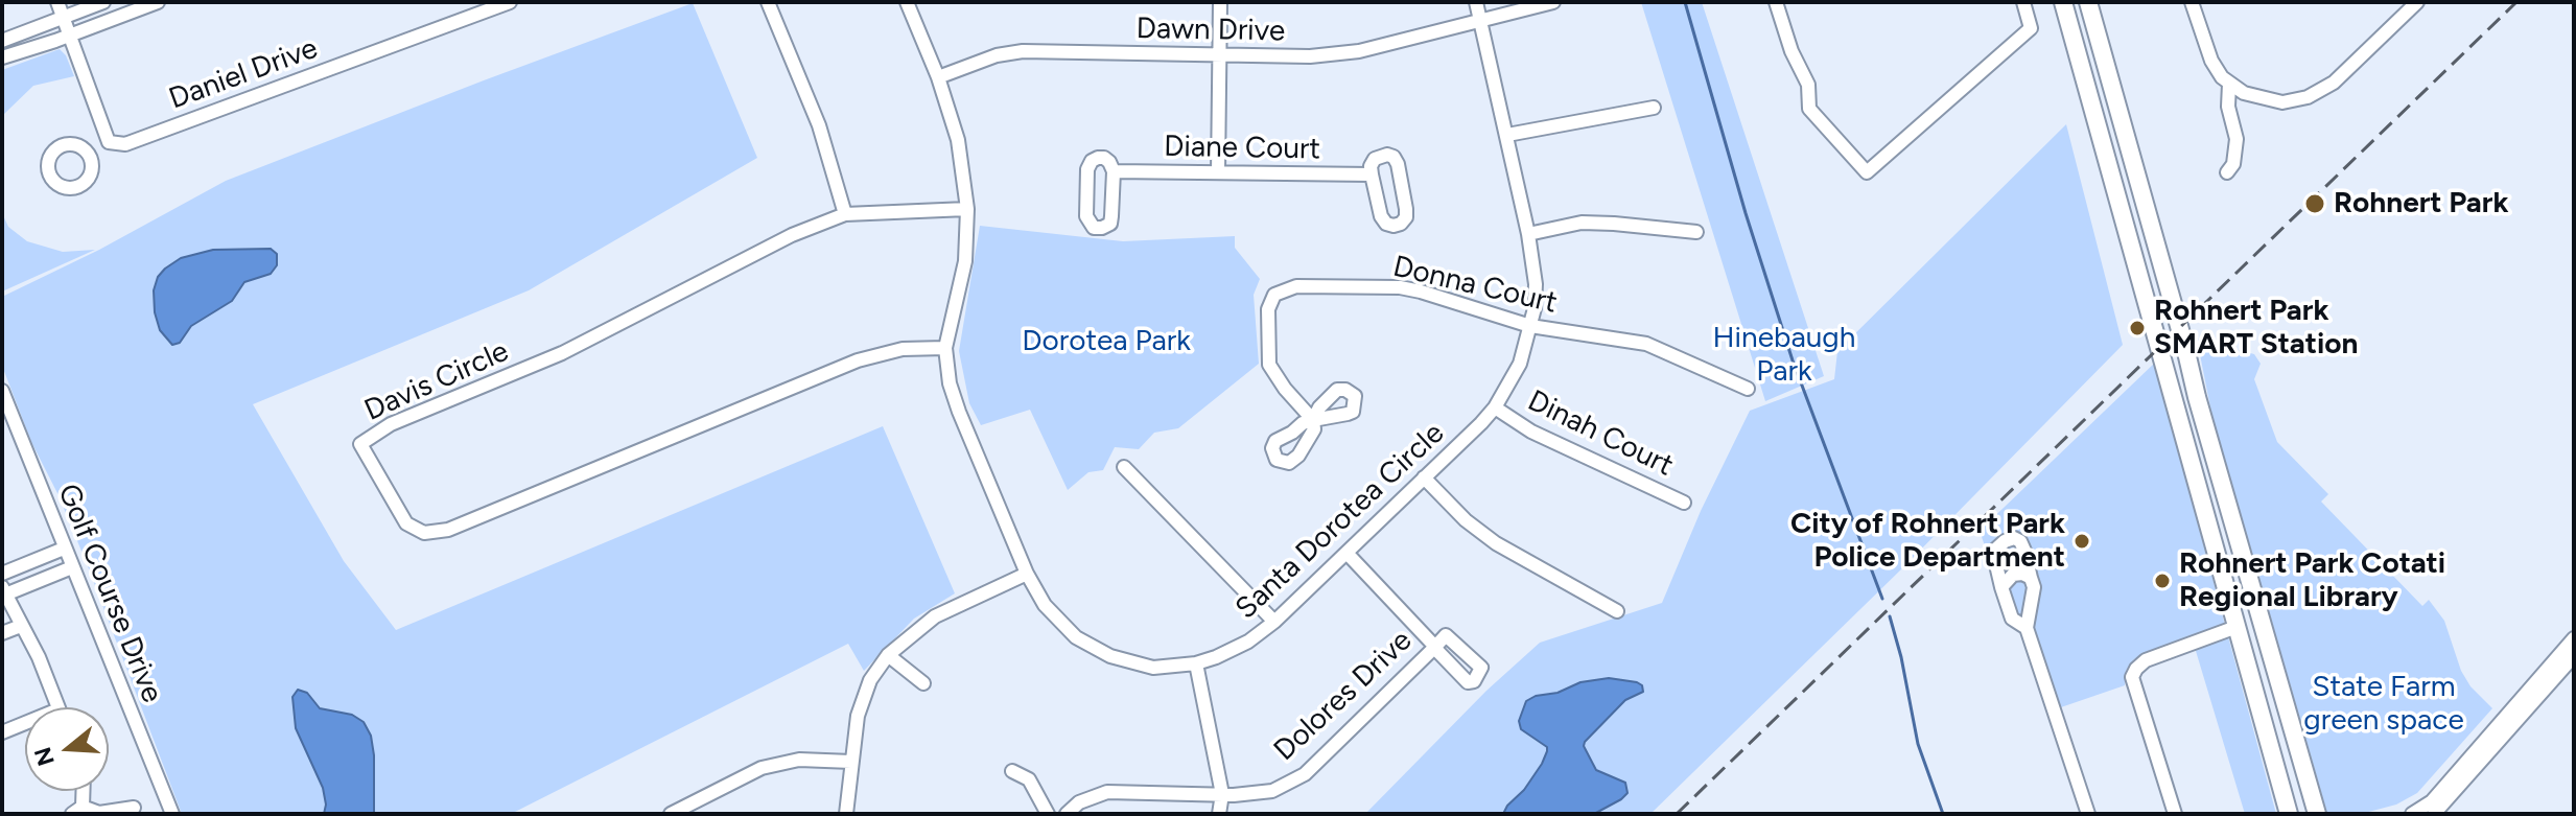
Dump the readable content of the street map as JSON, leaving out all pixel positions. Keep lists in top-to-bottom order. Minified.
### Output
{"streets":{"street":["Dawn Drive","Daniel Drive","Diane Court","Donna Court","Davis Circle","Dinah Court","Santa Dorotea Circle","Golf Course Drive","Dolores Drive"]},"crossings":[["Dawn Drive","Santa Dorotea Circle"],["Donna Court","Santa Dorotea Circle"],["Davis Circle","Santa Dorotea Circle"],["Dinah Court","Santa Dorotea Circle"],["Santa Dorotea Circle","Dolores Drive"]],"parks":["Hinebaugh Park","Dorotea Park","State Farm green space"],"places":["Rohnert Park","Rohnert Park SMART Station","City of Rohnert Park Police Department","Rohnert Park Cotati Regional Library"],"north":"left"}
